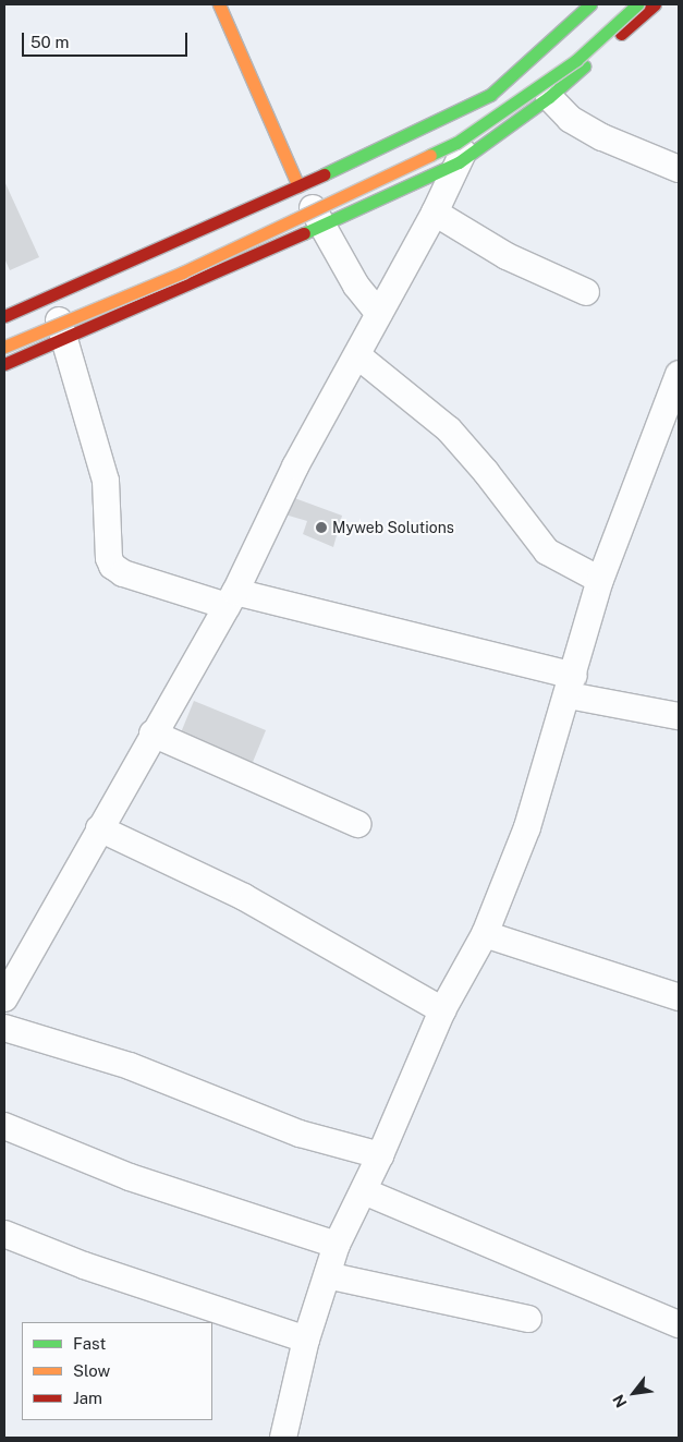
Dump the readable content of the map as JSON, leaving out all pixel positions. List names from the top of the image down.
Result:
{
  "places": ["Myweb Solutions"],
  "legend": ["Fast", "Slow", "Jam"],
  "scale_bar": "50 m",
  "north": "bottom left"
}
